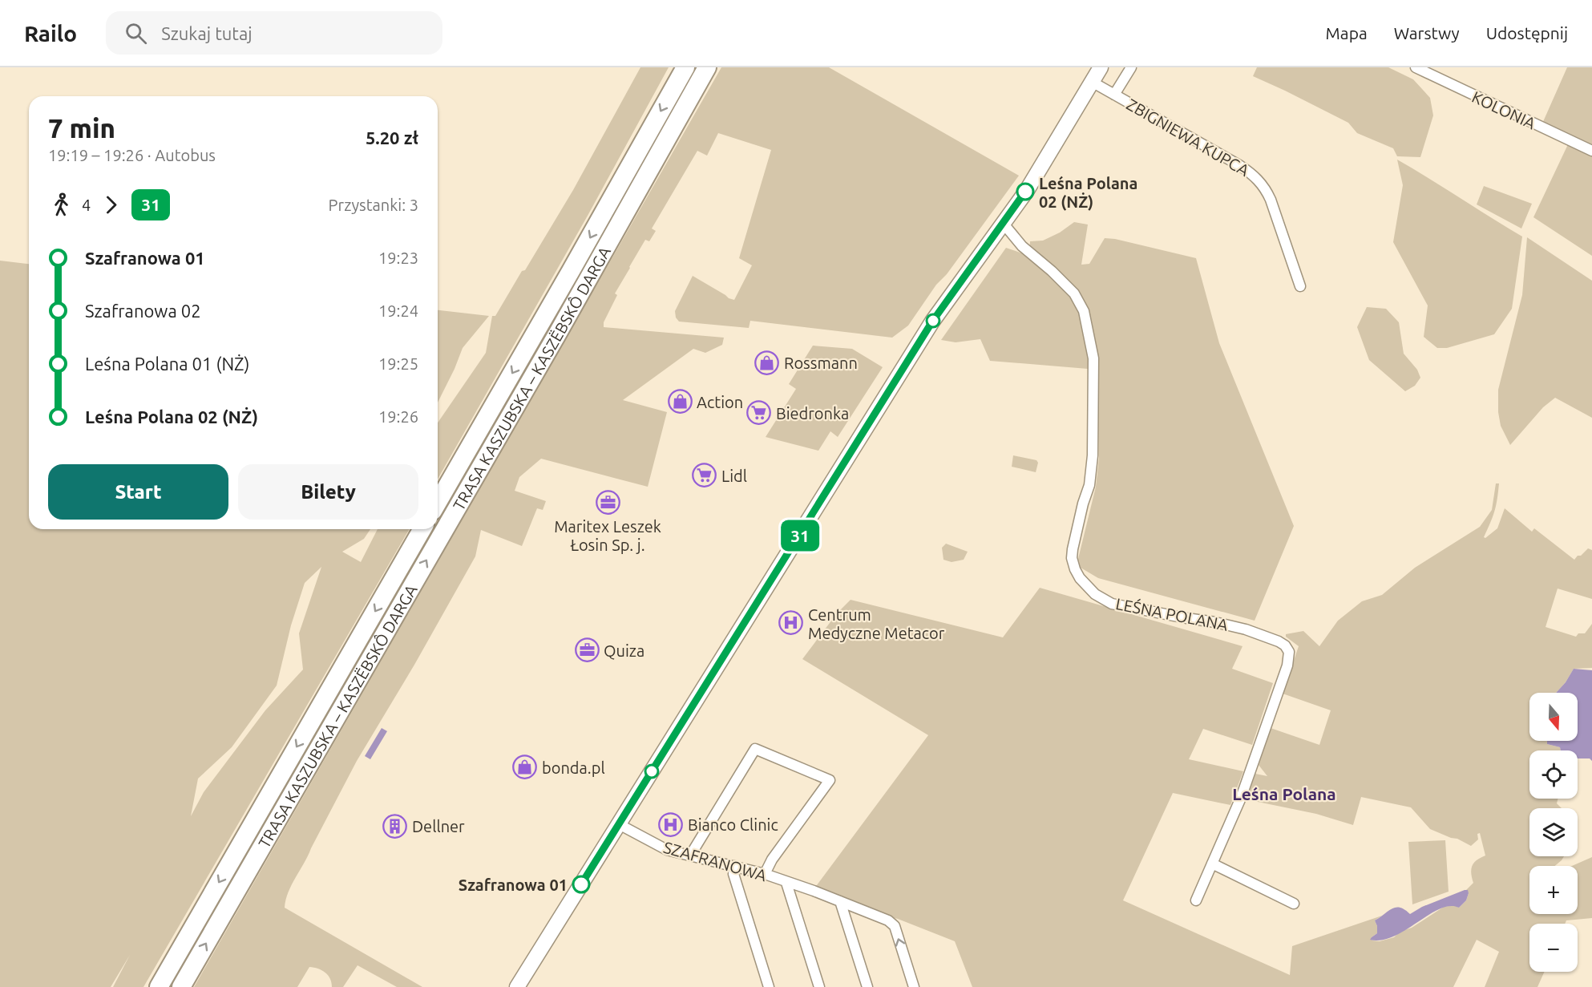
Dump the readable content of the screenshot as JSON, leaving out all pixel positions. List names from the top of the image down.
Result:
{
  "streets": {
    "highway": ["TRASA KASZUBSKA – KASZËBSKÔ DARGA"],
    "street": [
      "KOLONIA",
      "ZBIGNIEWA KUPCA",
      "LEŚNA POLANA",
      "SZAFRANOWA"
    ]
  },
  "districts": ["Leśna Polana"],
  "places": {
    "other": ["Leśna Polana 02 (NŻ)", "Szafranowa 01"],
    "shop": ["Rossmann", "Action", "bonda.pl"],
    "supermarket": ["Biedronka", "Lidl"],
    "office": ["Maritex Leszek Łosin Sp. j.", "Quiza"],
    "hospital": ["Centrum Medyczne Metacor", "Bianco Clinic"],
    "building": ["Dellner"]
  },
  "lines": ["bus line 31"],
  "north": "bottom",
  "page": {
    "header": "Railo",
    "search": "Szukaj tutaj",
    "nav": ["Mapa", "Warstwy", "Udostępnij"],
    "on_map": "31",
    "heading": ["7 min", "19:19 – 19:26 · Autobus", "5.20 zł"],
    "legs": ["4", "31", "Przystanki: 3"],
    "list": [
      {
        "name": "Szafranowa 01",
        "value": "19:23"
      },
      {
        "name": "Szafranowa 02",
        "value": "19:24"
      },
      {
        "name": "Leśna Polana 01 (NŻ)",
        "value": "19:25"
      },
      {
        "name": "Leśna Polana 02 (NŻ)",
        "value": "19:26"
      }
    ],
    "buttons": ["Start", "Bilety"],
    "map_buttons": ["+", "−"]
  }
}
